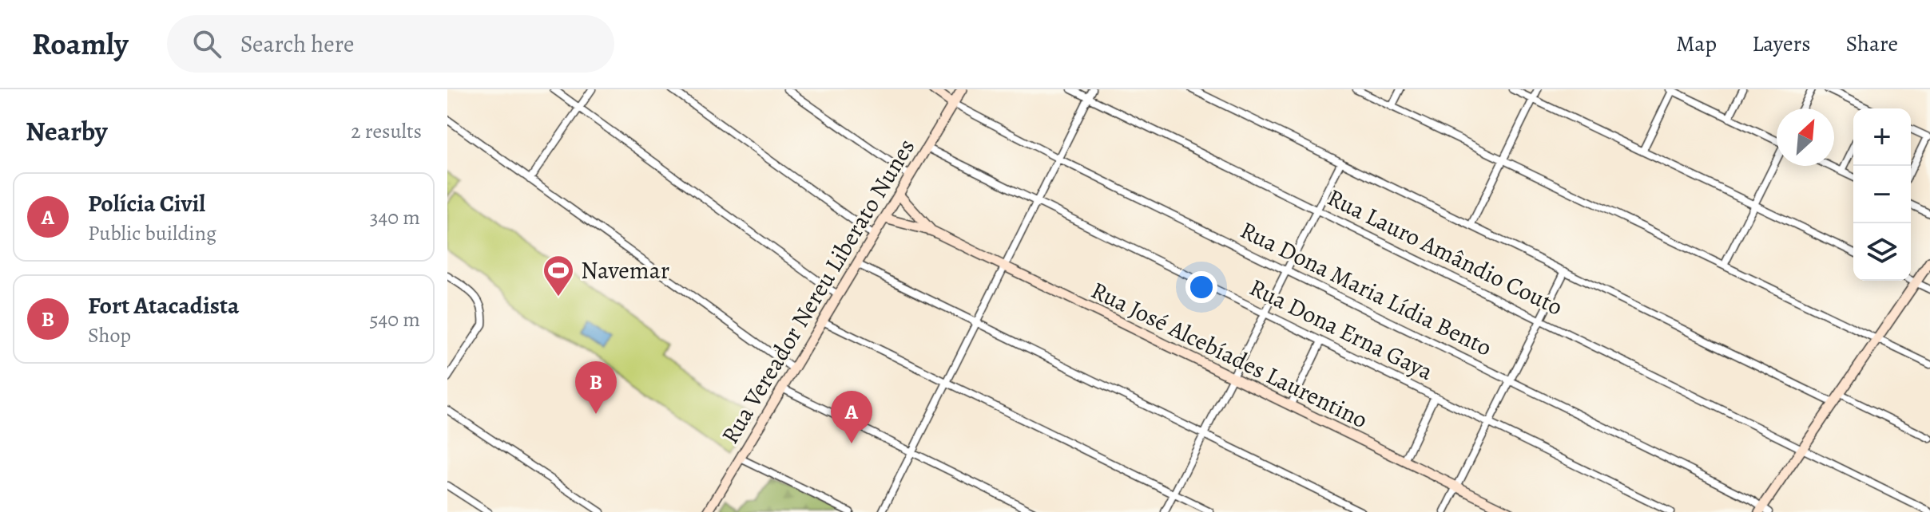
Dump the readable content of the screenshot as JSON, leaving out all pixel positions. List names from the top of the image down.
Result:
{
  "streets": {
    "main road": ["Rua Vereador Nereu Liberato Nunes", "Rua José Alcebíades Laurentino"],
    "street": ["Rua Lauro Amândio Couto", "Rua Dona Maria Lídia Bento", "Rua Dona Erna Gaya"]
  },
  "crossings": [
    ["Rua Dona Maria Lídia Bento", "Rua Vereador Nereu Liberato Nunes"],
    ["Rua Vereador Nereu Liberato Nunes", "Rua Dona Erna Gaya"],
    ["Rua Vereador Nereu Liberato Nunes", "Rua José Alcebíades Laurentino"]
  ],
  "places": {
    "sports": ["Navemar"]
  },
  "north": "top right",
  "page": {
    "header": "Roamly",
    "search": "Search here",
    "nav": ["Map", "Layers", "Share"],
    "heading": ["Nearby", "2 results"],
    "map_buttons": ["+", "−"],
    "list": [
      {
        "mark": "A",
        "name": "Polícia Civil",
        "note": "Public building",
        "value": "340 m"
      },
      {
        "mark": "B",
        "name": "Fort Atacadista",
        "note": "Shop",
        "value": "540 m"
      }
    ],
    "pins": ["B", "A"]
  }
}
